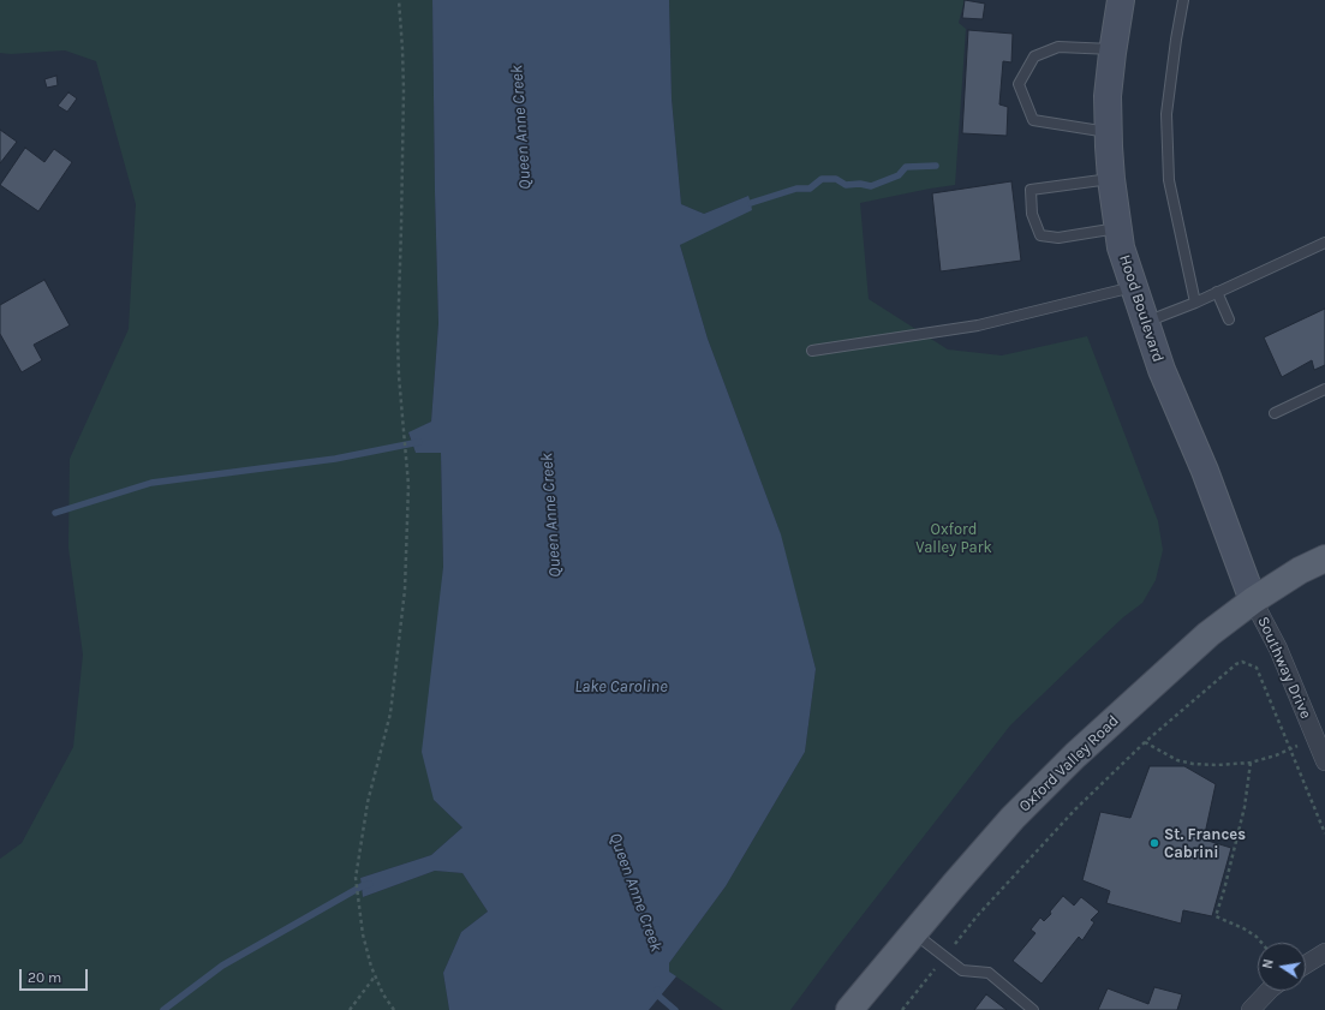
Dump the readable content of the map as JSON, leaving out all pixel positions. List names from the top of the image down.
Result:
{
  "streets": {
    "main road": ["Oxford Valley Road"],
    "street": ["Hood Boulevard", "Southway Drive"]
  },
  "crossings": [
    ["Hood Boulevard", "Southway Drive"],
    ["Hood Boulevard", "Oxford Valley Road"],
    ["Southway Drive", "Oxford Valley Road"]
  ],
  "water": ["Queen Anne Creek", "Lake Caroline"],
  "parks": ["Oxford Valley Park"],
  "places": ["St. Frances Cabrini"],
  "scale_bar": "20 m",
  "north": "left"
}
